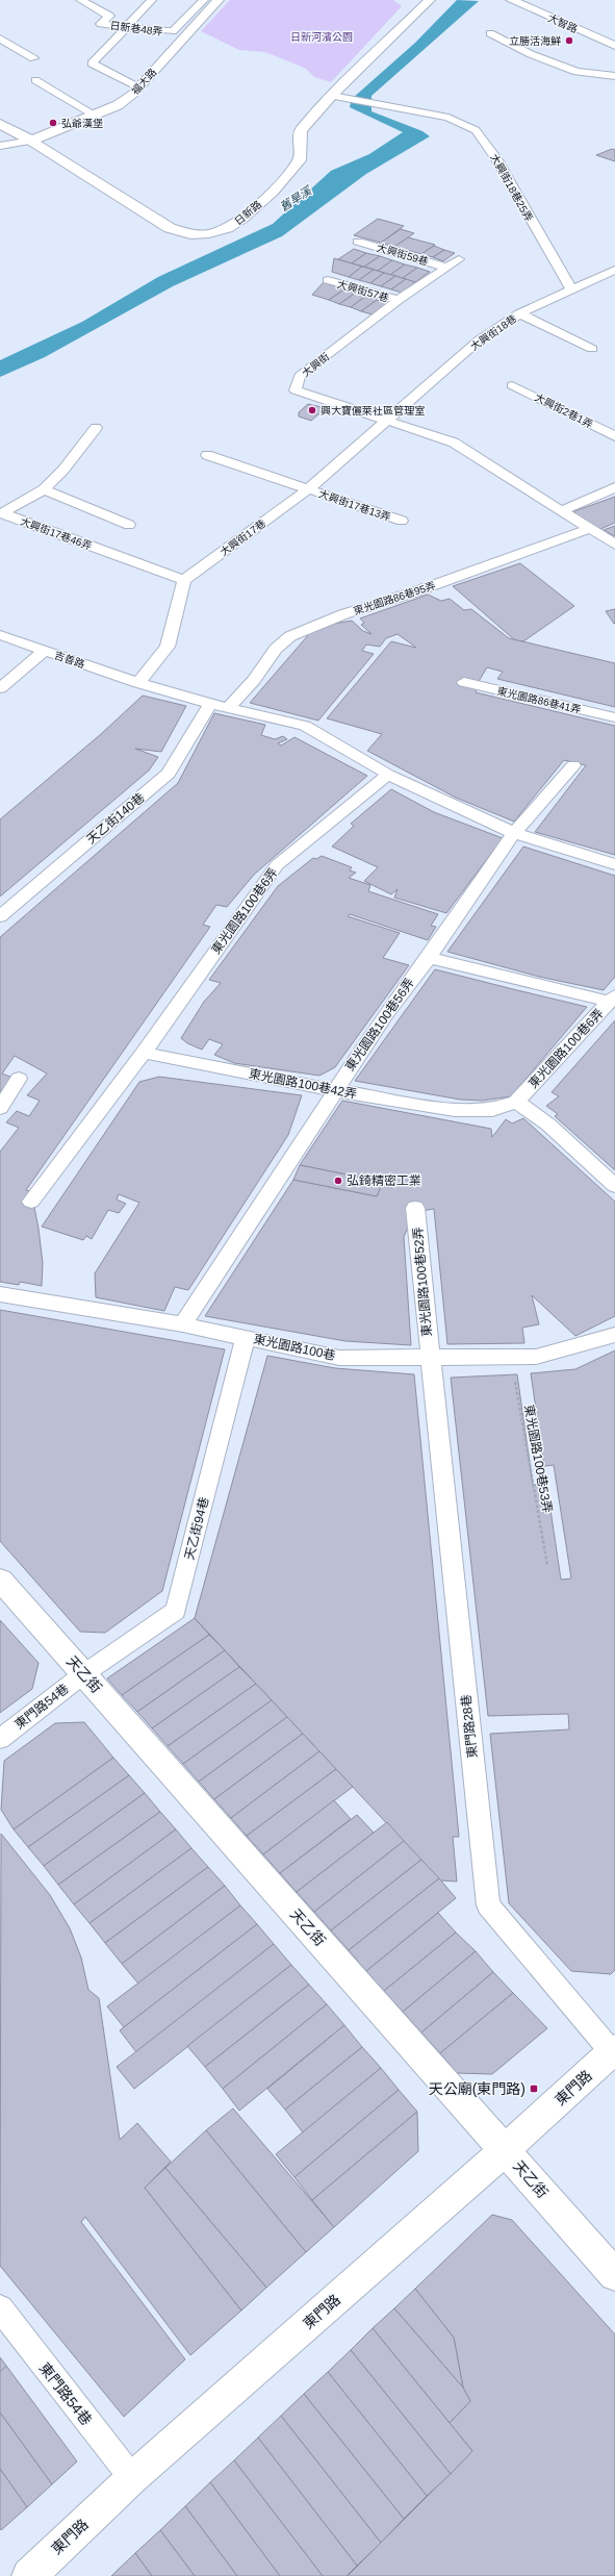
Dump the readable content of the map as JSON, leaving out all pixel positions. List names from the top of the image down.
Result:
{
  "streets": {
    "street": [
      "大智路",
      "福大路",
      "日新路",
      "天乙街",
      "東門路"
    ],
    "lane": [
      "日新巷48弄",
      "大興街18巷25弄",
      "大興街59巷",
      "大興街57巷",
      "大興街18巷",
      "大興街",
      "大興街2巷1弄",
      "大興街17巷13弄",
      "大興街17巷46弄",
      "大興街17巷",
      "東光園路86巷95弄",
      "吉善路",
      "東光園路86巷41弄",
      "天乙街140巷",
      "東光園路100巷6弄",
      "東光園路100巷56弄",
      "東光園路100巷42弄",
      "東光園路100巷52弄",
      "東光園路100巷",
      "天乙街94巷",
      "東門路54巷",
      "東門路28巷"
    ],
    "path": ["東光園路100巷53弄"]
  },
  "crossings": [
    ["福大路", "日新路"],
    ["大興街18巷25弄", "日新路"],
    ["大興街18巷25弄", "大興街18巷"],
    ["大興街59巷", "大興街"],
    ["大興街57巷", "大興街"],
    ["大興街18巷", "大興街"],
    ["大興街18巷", "大興街17巷"],
    ["大興街", "大興街17巷"],
    ["大興街", "東光園路86巷95弄"],
    ["大興街17巷13弄", "大興街17巷"],
    ["大興街17巷46弄", "大興街17巷"],
    ["東光園路100巷6弄", "東光園路100巷42弄"],
    ["東光園路100巷56弄", "東光園路100巷42弄"],
    ["東光園路100巷56弄", "東光園路100巷"],
    ["東光園路100巷52弄", "東光園路100巷"],
    ["東光園路100巷52弄", "東門路28巷"],
    ["東光園路100巷", "東光園路100巷53弄"],
    ["東光園路100巷", "天乙街94巷"],
    ["東光園路100巷", "東門路28巷"],
    ["天乙街94巷", "天乙街"],
    ["天乙街94巷", "東門路54巷"],
    ["天乙街", "東門路54巷"],
    ["天乙街", "東門路"],
    ["東門路54巷", "東門路"],
    ["東門路28巷", "東門路"]
  ],
  "water": ["舊旱溪"],
  "parks": ["日新河濱公園"],
  "places": {
    "other": [
      "立勝活海鮮",
      "弘爺漢堡",
      "興大寶儷萊社區管理室",
      "弘錡精密工業"
    ],
    "transit": ["天公廟(東門路)"]
  }
}
